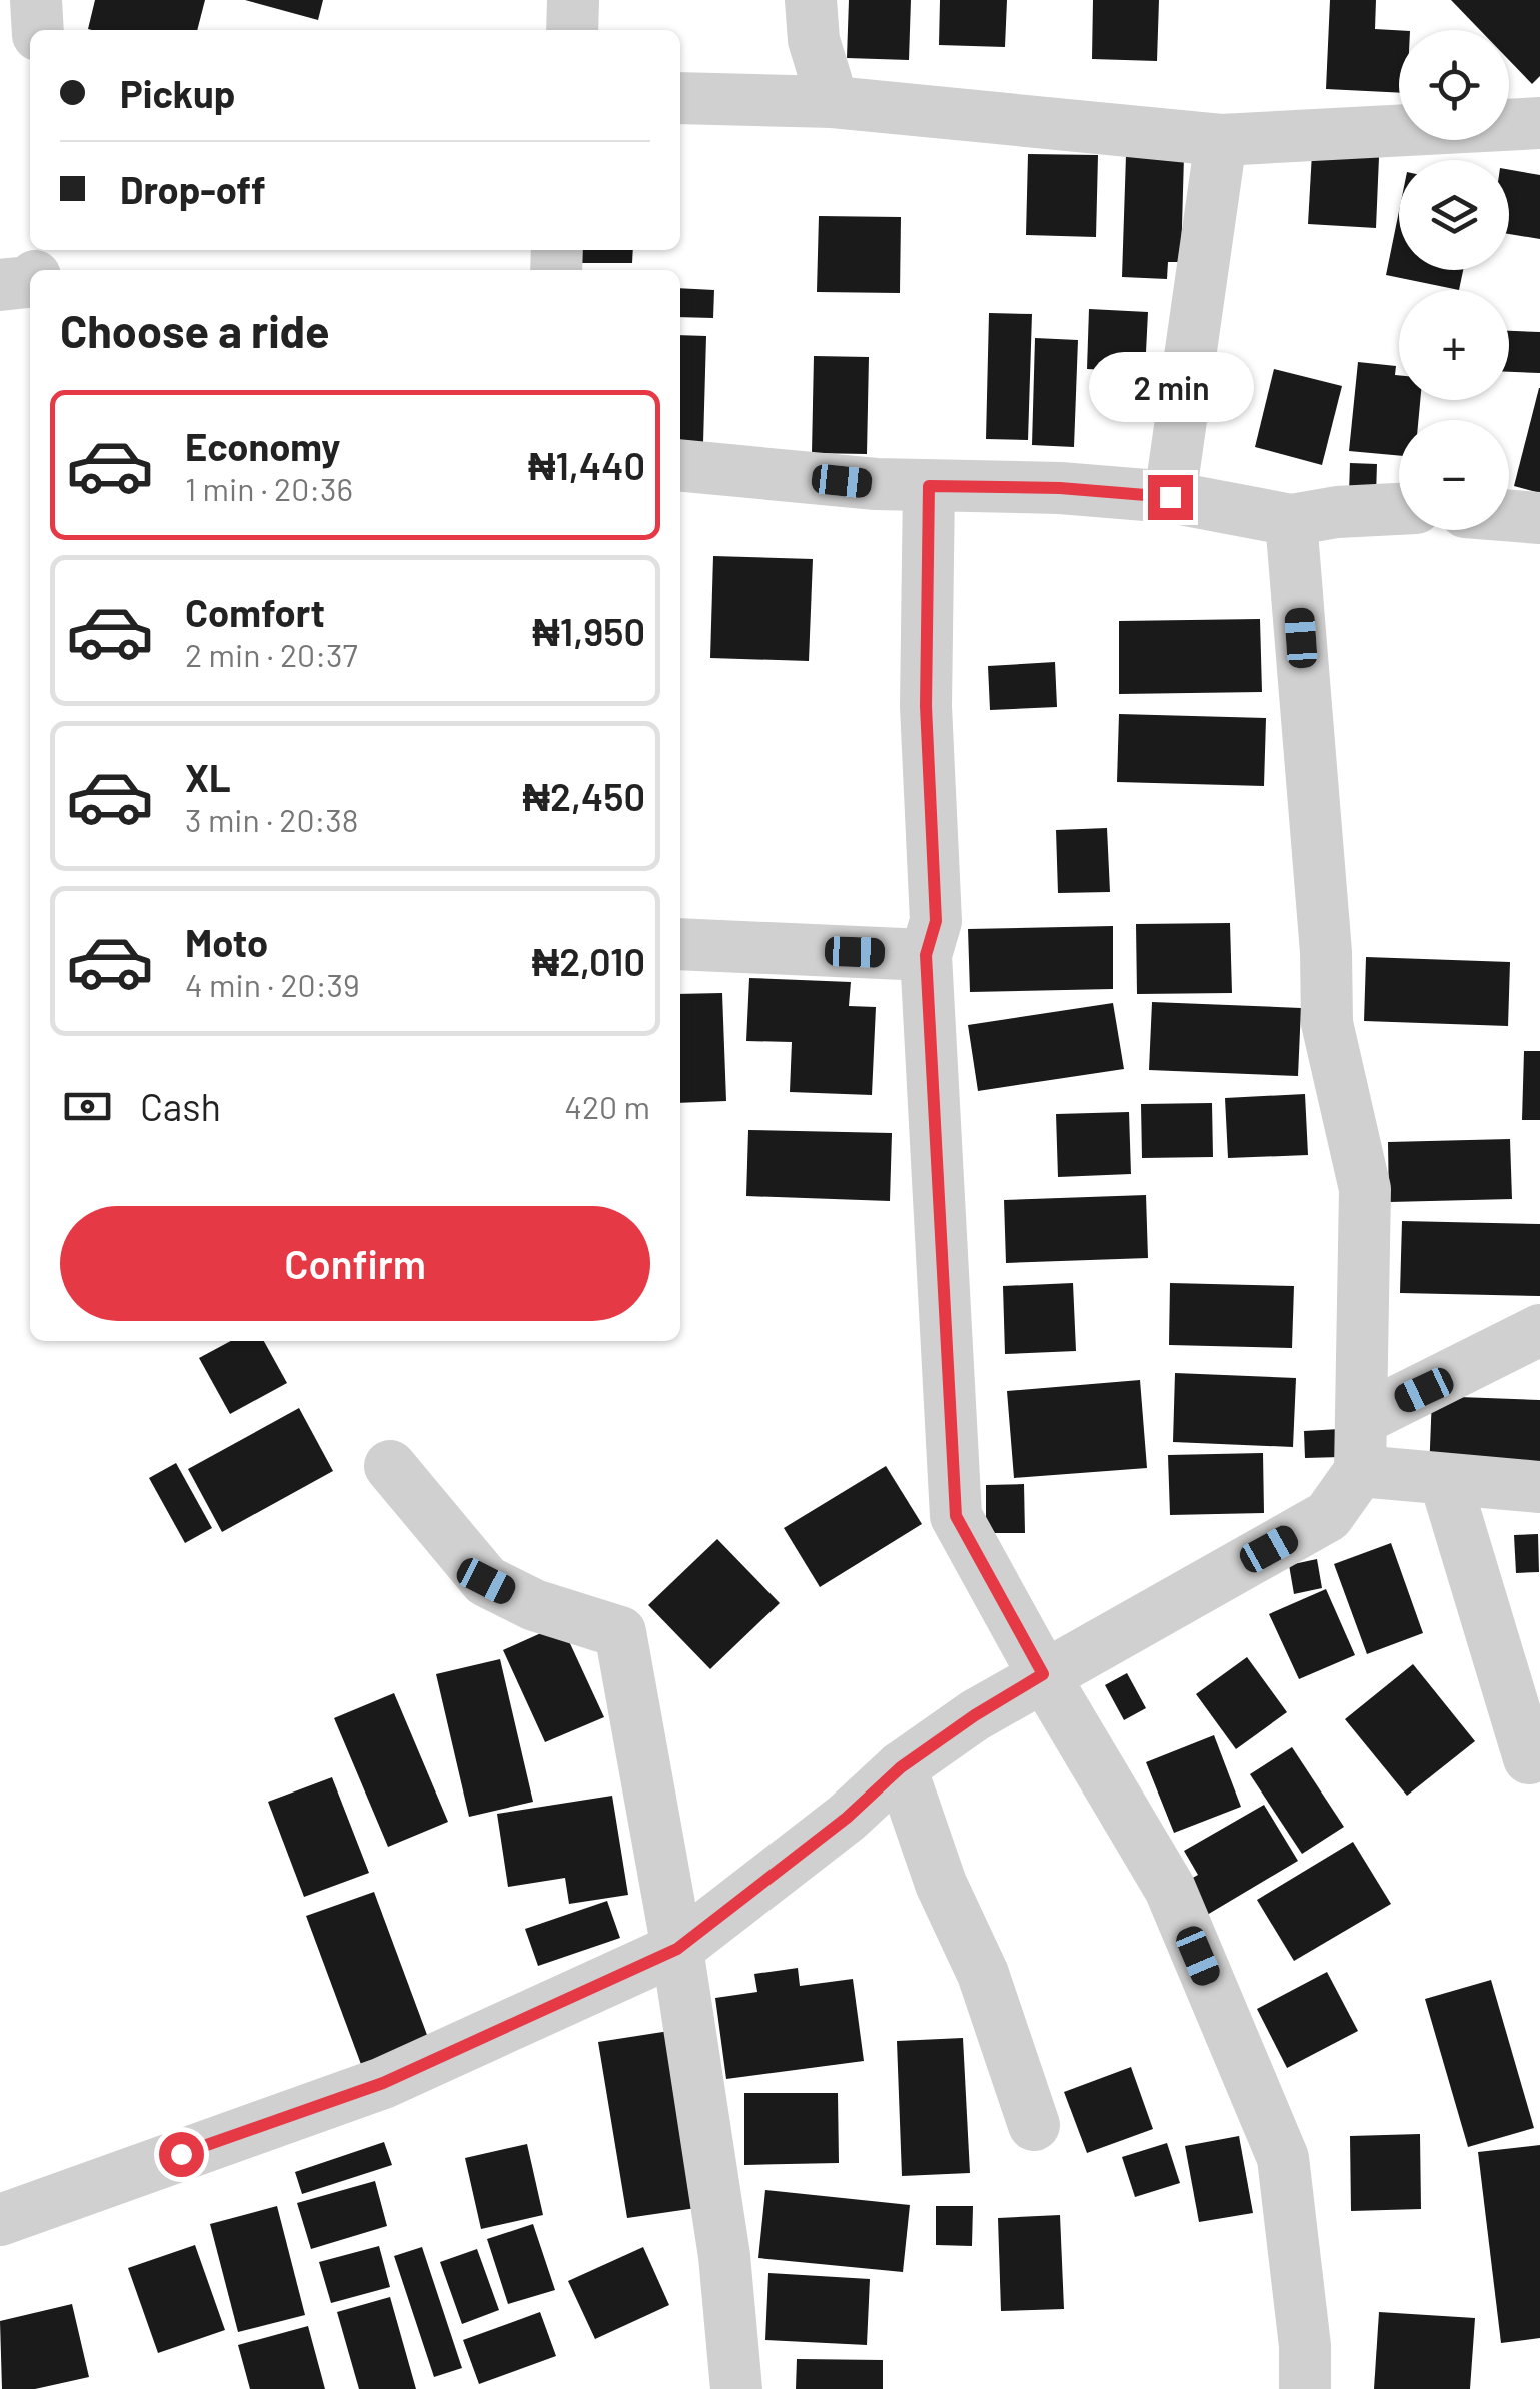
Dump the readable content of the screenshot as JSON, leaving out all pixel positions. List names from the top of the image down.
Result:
{
  "page": {
    "map_buttons": ["+", "−"],
    "banner": ["Pickup", "Drop-off"],
    "heading": "Choose a ride",
    "bubble": "2 min",
    "list": [
      {
        "name": "Economy",
        "note": "1 min · 20:36",
        "value": "₦1,440"
      },
      {
        "name": "Comfort",
        "note": "2 min · 20:37",
        "value": "₦1,950"
      },
      {
        "name": "XL",
        "note": "3 min · 20:38",
        "value": "₦2,450"
      },
      {
        "name": "Moto",
        "note": "4 min · 20:39",
        "value": "₦2,010"
      }
    ],
    "pay": ["Cash", "420 m"],
    "buttons": "Confirm"
  }
}
